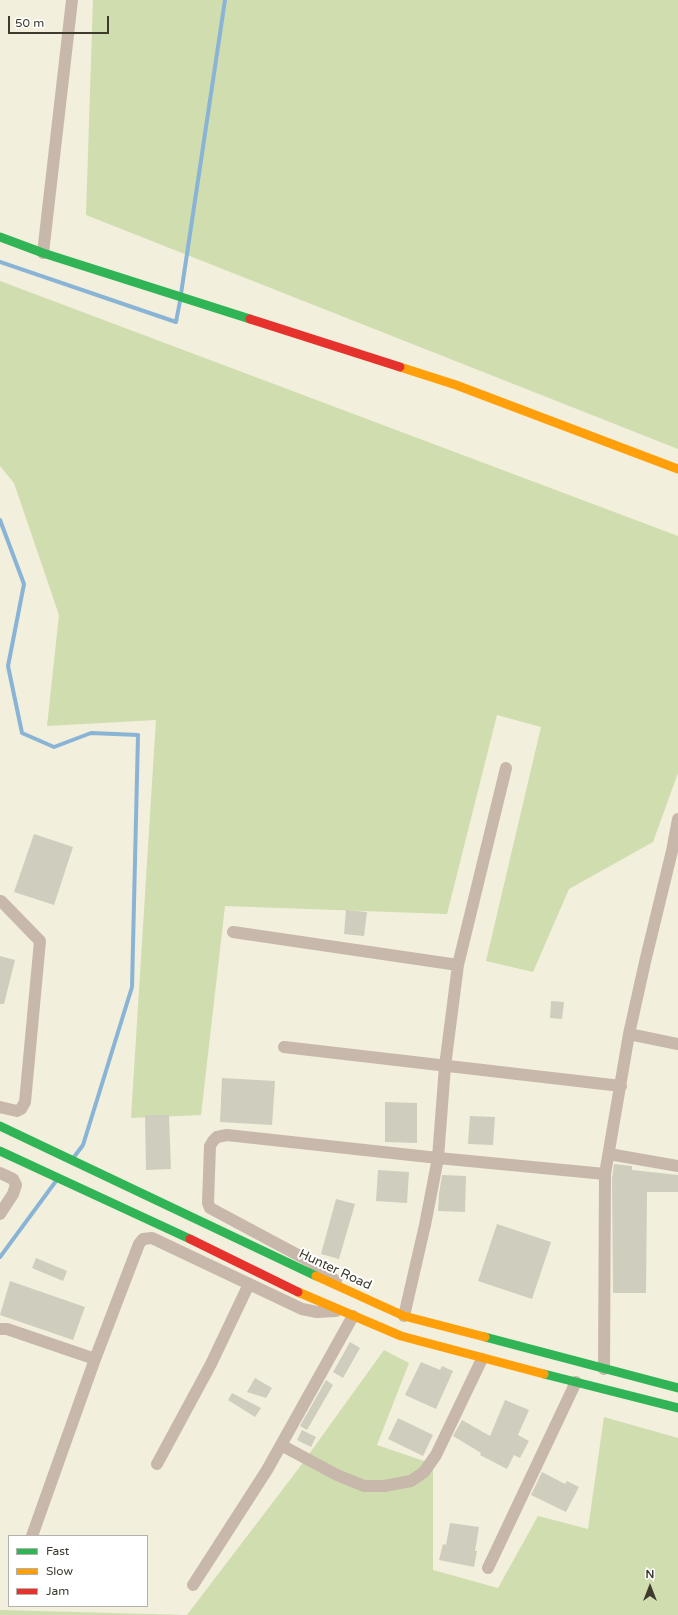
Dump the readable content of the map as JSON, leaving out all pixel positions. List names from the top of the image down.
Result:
{
  "streets": {
    "street": ["Hunter Road"]
  },
  "legend": ["Fast", "Slow", "Jam"],
  "scale_bar": "50 m",
  "north": "top"
}
